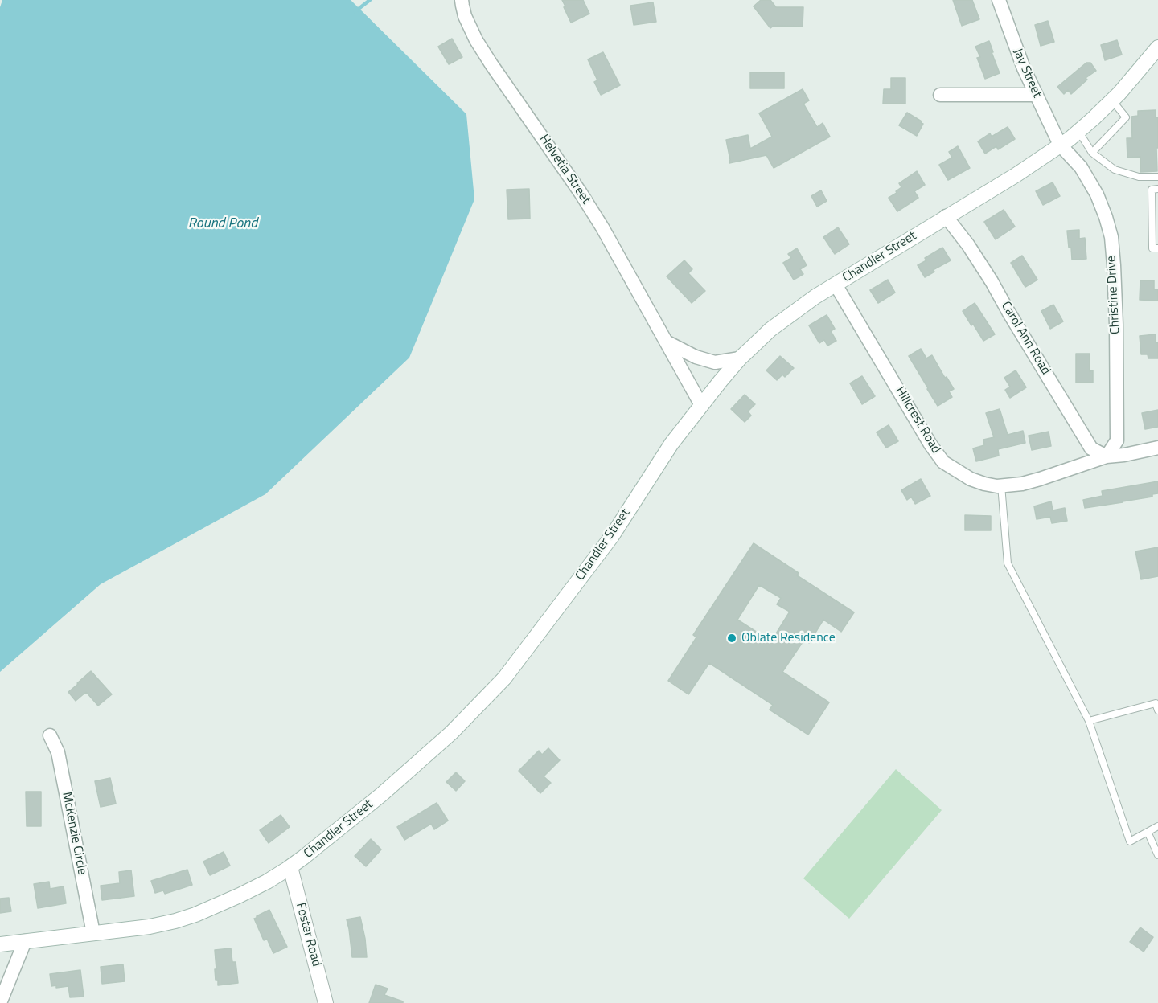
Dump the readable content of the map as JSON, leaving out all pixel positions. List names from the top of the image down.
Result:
{
  "streets": {
    "main road": ["Chandler Street", "Foster Road"],
    "street": [
      "Jay Street",
      "Helvetia Street",
      "Christine Drive",
      "Carol Ann Road",
      "Hillcrest Road",
      "McKenzie Circle"
    ]
  },
  "crossings": [
    ["Jay Street", "Chandler Street"],
    ["Jay Street", "Christine Drive"],
    ["Helvetia Street", "Chandler Street"],
    ["Chandler Street", "Christine Drive"],
    ["Chandler Street", "Carol Ann Road"],
    ["Chandler Street", "Hillcrest Road"],
    ["Chandler Street", "McKenzie Circle"],
    ["Chandler Street", "Foster Road"],
    ["Christine Drive", "Carol Ann Road"],
    ["Christine Drive", "Hillcrest Road"],
    ["Carol Ann Road", "Hillcrest Road"]
  ],
  "water": ["Round Pond"],
  "places": ["Oblate Residence"]
}
